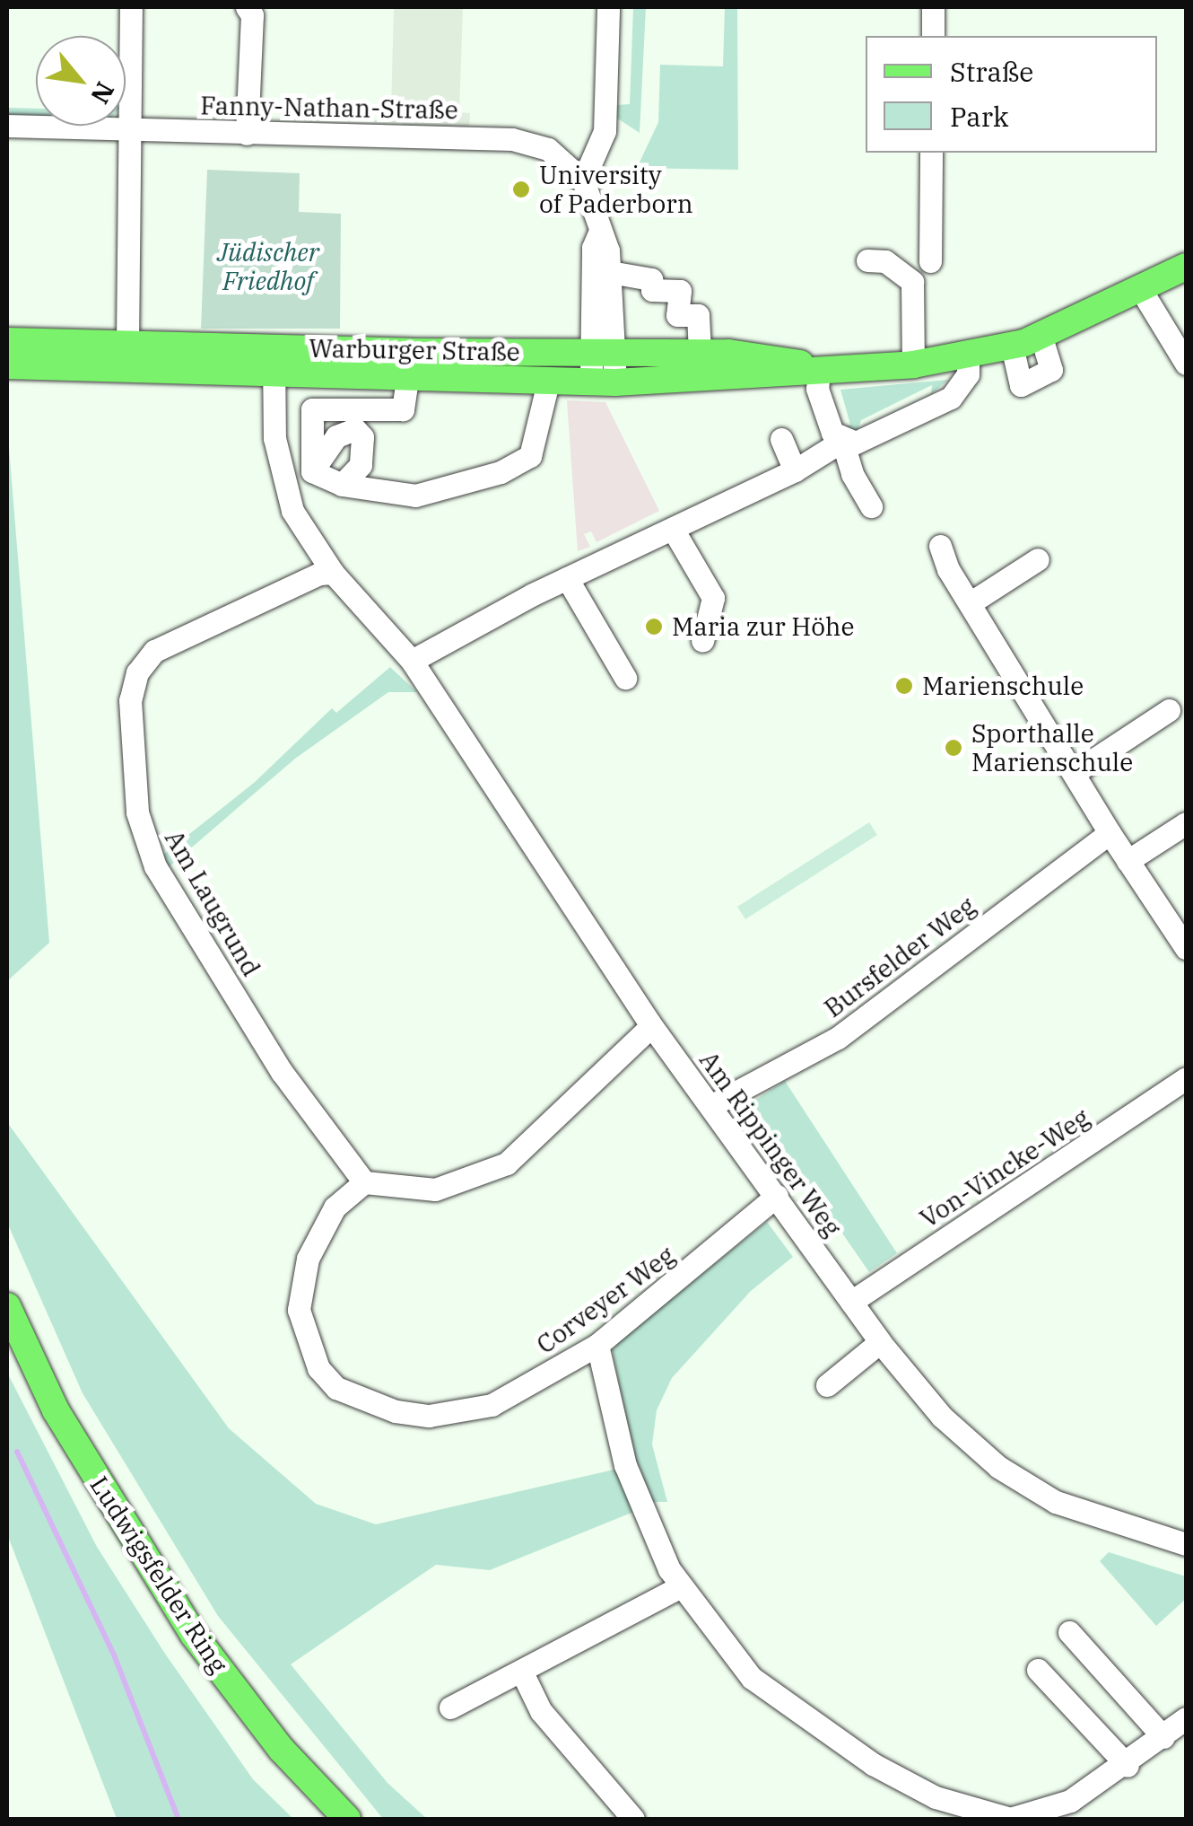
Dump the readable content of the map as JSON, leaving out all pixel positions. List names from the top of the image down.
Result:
{
  "streets": {
    "main road": ["Warburger Straße", "Ludwigsfelder Ring"],
    "street": [
      "Fanny-Nathan-Straße",
      "Am Laugrund",
      "Bursfelder Weg",
      "Am Rippinger Weg",
      "Von-Vincke-Weg",
      "Corveyer Weg"
    ]
  },
  "crossings": [
    ["Fanny-Nathan-Straße", "Warburger Straße"],
    ["Warburger Straße", "Am Rippinger Weg"],
    ["Am Laugrund", "Am Rippinger Weg"],
    ["Am Laugrund", "Corveyer Weg"],
    ["Bursfelder Weg", "Am Rippinger Weg"],
    ["Am Rippinger Weg", "Von-Vincke-Weg"],
    ["Am Rippinger Weg", "Corveyer Weg"]
  ],
  "parks": ["Jüdischer Friedhof"],
  "places": [
    "University of Paderborn",
    "Maria zur Höhe",
    "Marienschule",
    "Sporthalle Marienschule"
  ],
  "legend": ["Straße", "Park"],
  "north": "bottom right"
}
